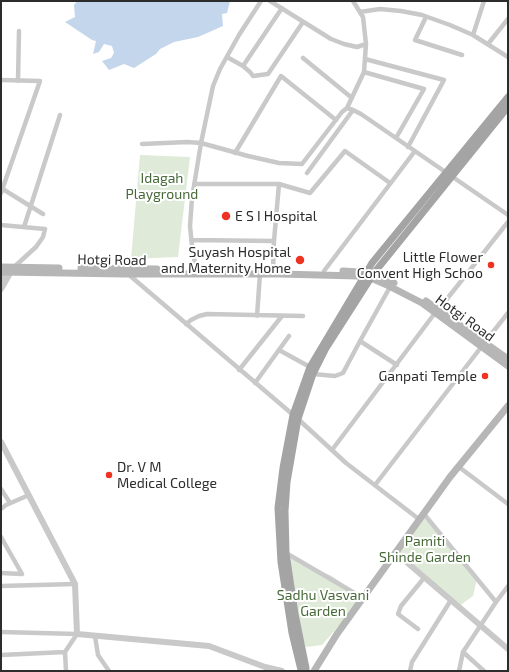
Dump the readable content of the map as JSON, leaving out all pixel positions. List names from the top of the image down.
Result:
{
  "streets": {
    "main road": ["Hotgi Road"]
  },
  "parks": ["Idagah Playground", "Pamiti Shinde Garden", "Sadhu Vasvani Garden"],
  "places": [
    "E S I Hospital",
    "Suyash Hospital and Maternity Home",
    "Little Flower Convent High Schoo",
    "Ganpati Temple",
    "Dr. V M Medical College"
  ]
}
